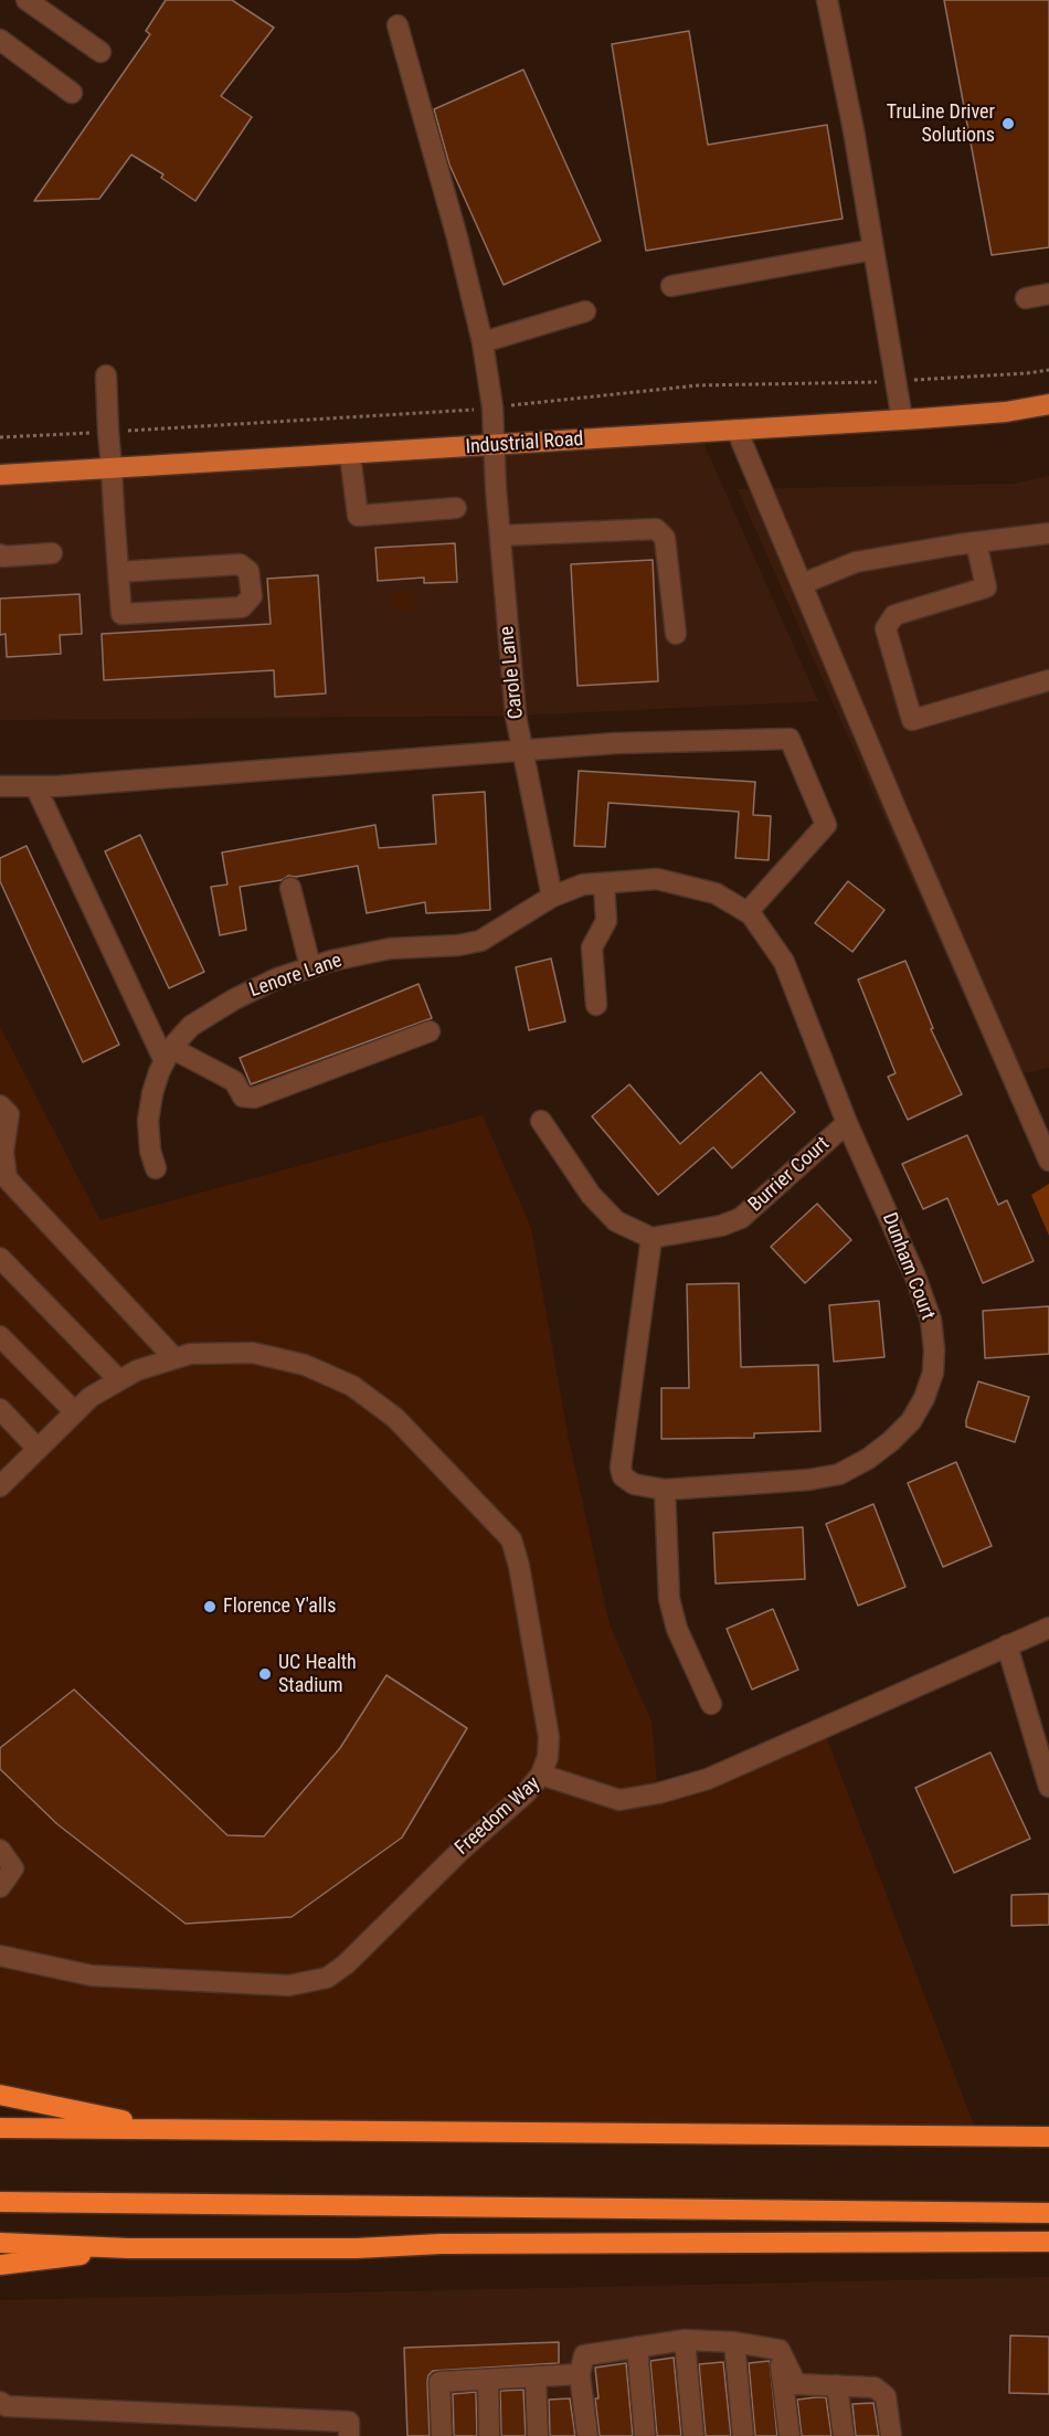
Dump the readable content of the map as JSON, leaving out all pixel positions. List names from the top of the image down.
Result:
{
  "streets": {
    "main road": ["Industrial Road"],
    "street": [
      "Carole Lane",
      "Lenore Lane",
      "Burrier Court",
      "Dunham Court",
      "Freedom Way"
    ]
  },
  "crossings": [
    ["Industrial Road", "Carole Lane"],
    ["Carole Lane", "Lenore Lane"],
    ["Carole Lane", "Dunham Court"],
    ["Lenore Lane", "Dunham Court"],
    ["Burrier Court", "Dunham Court"]
  ],
  "places": ["TruLine Driver Solutions", "Florence Y'alls", "UC Health Stadium"]
}
